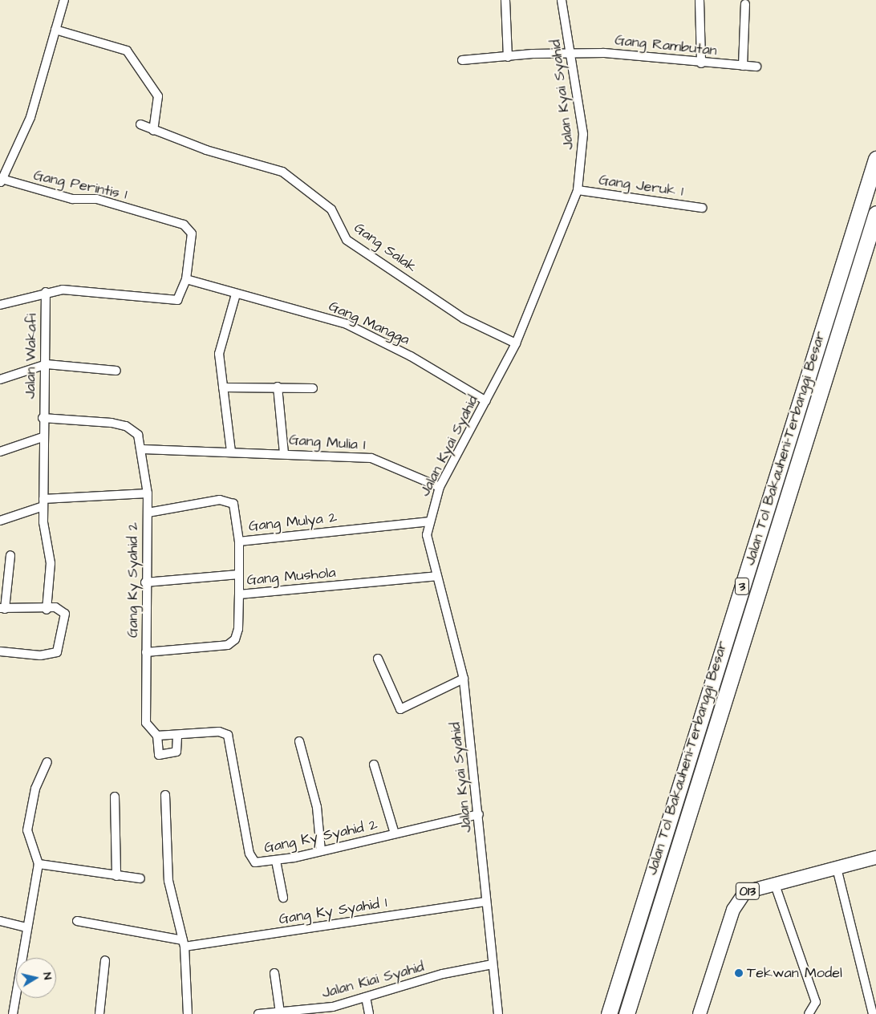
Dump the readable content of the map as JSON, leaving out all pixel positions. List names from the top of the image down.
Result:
{
  "streets": {
    "highway": ["Jalan Tol Bakauheni–Terbanggi Besar", "3"],
    "main road": ["013"],
    "street": [
      "Gang Rambutan",
      "Jalan Kyai Syahid",
      "Gang Perintis 1",
      "Gang Jeruk 1",
      "Gang Salak",
      "Gang Mangga",
      "Jalan Wakafi",
      "Gang Mulia I",
      "Gang Mulya 2",
      "Gang Mushola",
      "Gang Ky Syahid 2",
      "Gang Ky Syahid 1",
      "Jalan Kiai Syahid"
    ]
  },
  "crossings": [
    ["Gang Rambutan", "Jalan Kyai Syahid"],
    ["Jalan Kyai Syahid", "Gang Jeruk 1"],
    ["Jalan Kyai Syahid", "Gang Salak"],
    ["Jalan Kyai Syahid", "Gang Mangga"],
    ["Jalan Kyai Syahid", "Gang Mulia I"],
    ["Jalan Kyai Syahid", "Gang Mulya 2"],
    ["Jalan Kyai Syahid", "Gang Mushola"],
    ["Jalan Kyai Syahid", "Gang Ky Syahid 2"],
    ["Jalan Kyai Syahid", "Gang Ky Syahid 1"],
    ["Jalan Kyai Syahid", "Jalan Kiai Syahid"],
    ["Gang Perintis 1", "Gang Mangga"],
    ["Jalan Wakafi", "Gang Mulia I"],
    ["Jalan Wakafi", "Gang Ky Syahid 2"],
    ["Gang Mulya 2", "Gang Ky Syahid 2"],
    ["Gang Mushola", "Gang Ky Syahid 2"]
  ],
  "places": ["Tekwan Model"],
  "north": "right"
}
